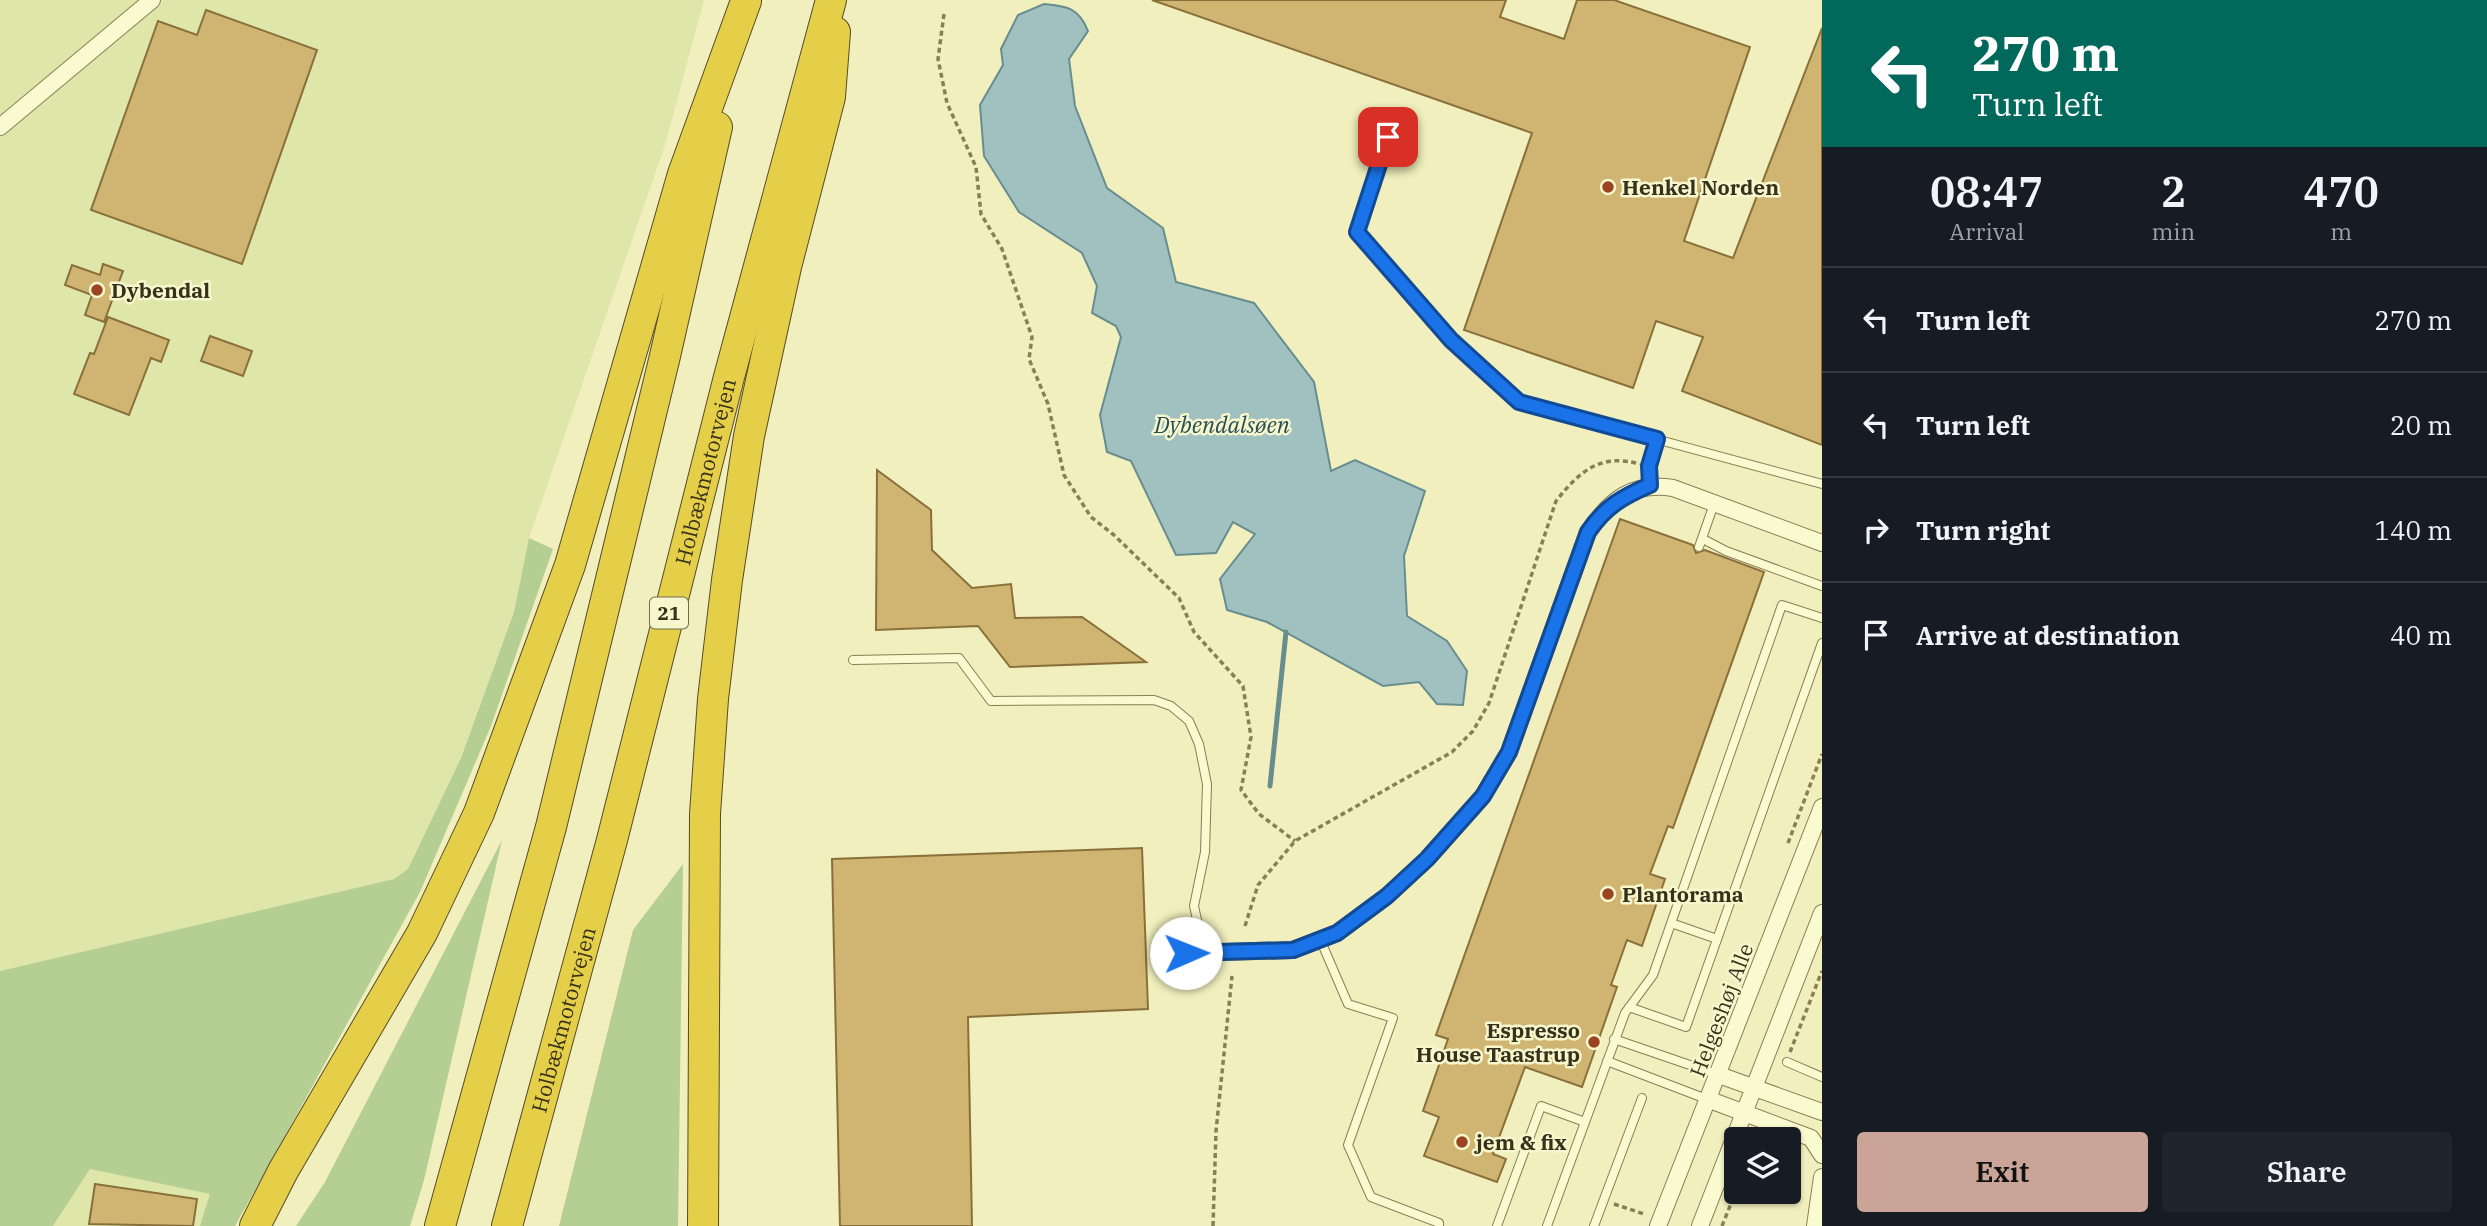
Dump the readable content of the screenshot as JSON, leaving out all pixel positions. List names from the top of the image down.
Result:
{
  "streets": {
    "highway": ["Holbækmotorvejen", "21"],
    "street": ["Helgeshøj Alle"]
  },
  "water": ["Dybendalsøen"],
  "places": [
    "Henkel Norden",
    "Dybendal",
    "Plantorama",
    "Espresso House Taastrup",
    "jem & fix"
  ],
  "page": {
    "turn": ["270 m", "Turn left"],
    "eta": [
      "08:47",
      "Arrival",
      "2",
      "min",
      "470",
      "m"
    ],
    "list": [
      {
        "name": "Turn left",
        "value": "270 m"
      },
      {
        "name": "Turn left",
        "value": "20 m"
      },
      {
        "name": "Turn right",
        "value": "140 m"
      },
      {
        "name": "Arrive at destination",
        "value": "40 m"
      }
    ],
    "buttons": ["Exit", "Share"]
  }
}
